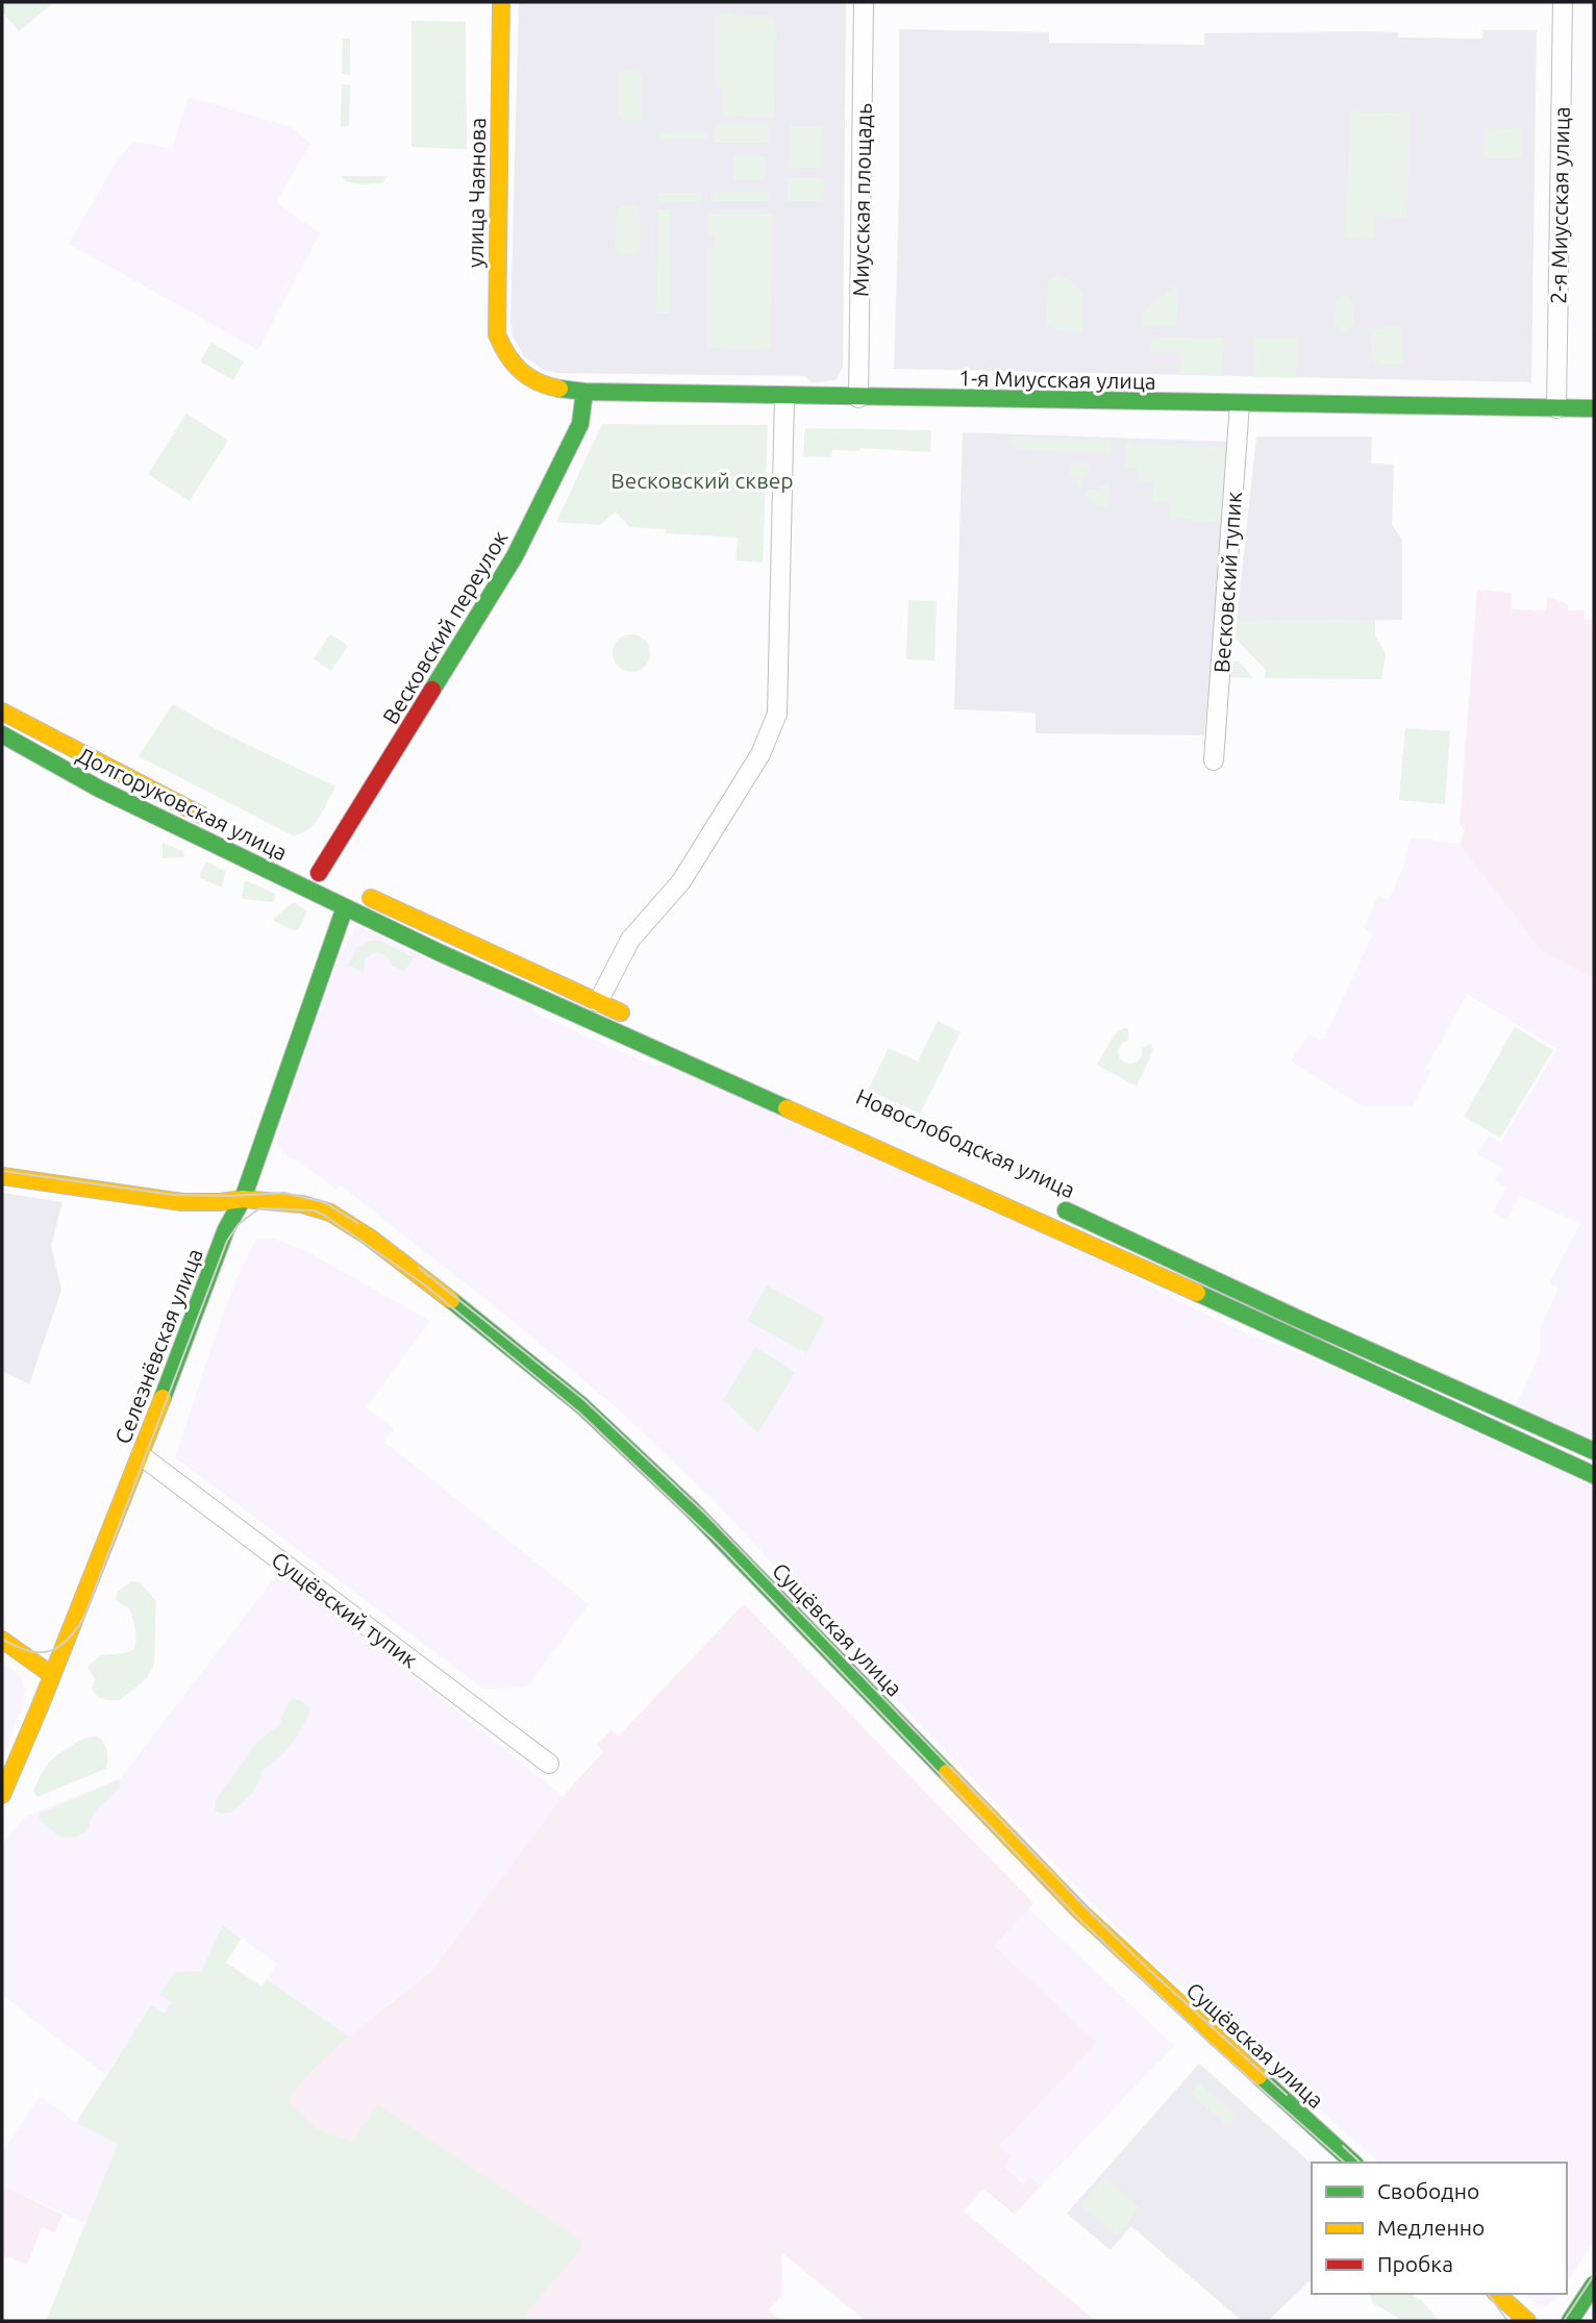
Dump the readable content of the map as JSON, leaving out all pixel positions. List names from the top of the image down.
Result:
{
  "streets": {
    "street": [
      "улица Чаянова",
      "Миусская площадь",
      "2-я Миусская улица",
      "1-я Миусская улица",
      "Весковский тупик",
      "Весковский переулок",
      "Долгоруковская улица",
      "Новослободская улица",
      "Селезнёвская улица",
      "Сущёвский тупик",
      "Сущёвская улица"
    ]
  },
  "crossings": [
    ["улица Чаянова", "1-я Миусская улица"],
    ["Миусская площадь", "1-я Миусская улица"],
    ["2-я Миусская улица", "1-я Миусская улица"],
    ["1-я Миусская улица", "Весковский тупик"],
    ["1-я Миусская улица", "Весковский переулок"],
    ["Долгоруковская улица", "Новослободская улица"],
    ["Долгоруковская улица", "Селезнёвская улица"],
    ["Новослободская улица", "Селезнёвская улица"],
    ["Селезнёвская улица", "Сущёвский тупик"],
    ["Селезнёвская улица", "Сущёвская улица"]
  ],
  "parks": ["Весковский сквер"],
  "legend": ["Свободно", "Медленно", "Пробка"]
}
